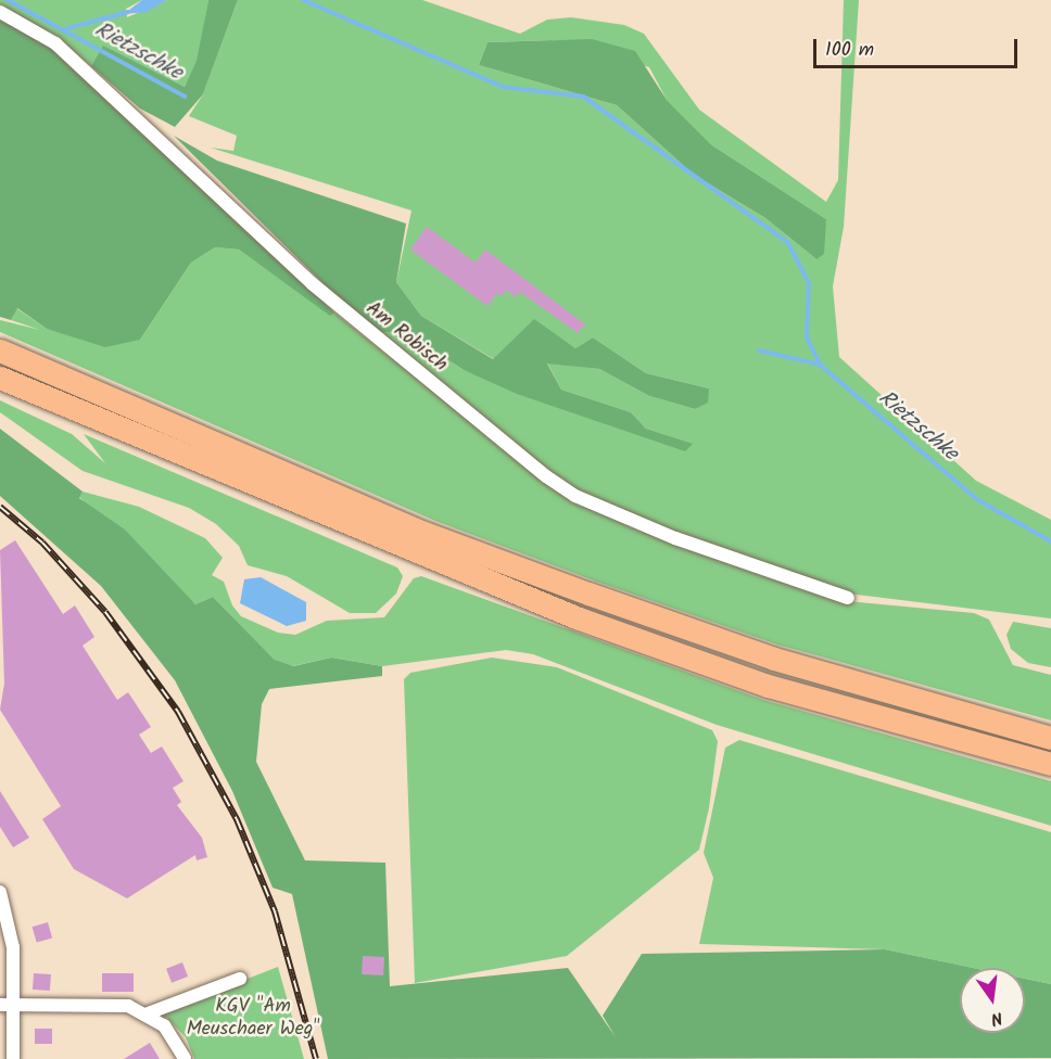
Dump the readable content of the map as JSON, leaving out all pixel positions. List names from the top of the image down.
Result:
{
  "streets": {
    "street": ["Am Robisch"]
  },
  "water": ["Rietzschke"],
  "parks": ["KGV \"Am Meuschaer Weg\""],
  "scale_bar": "100 m",
  "north": "bottom"
}
